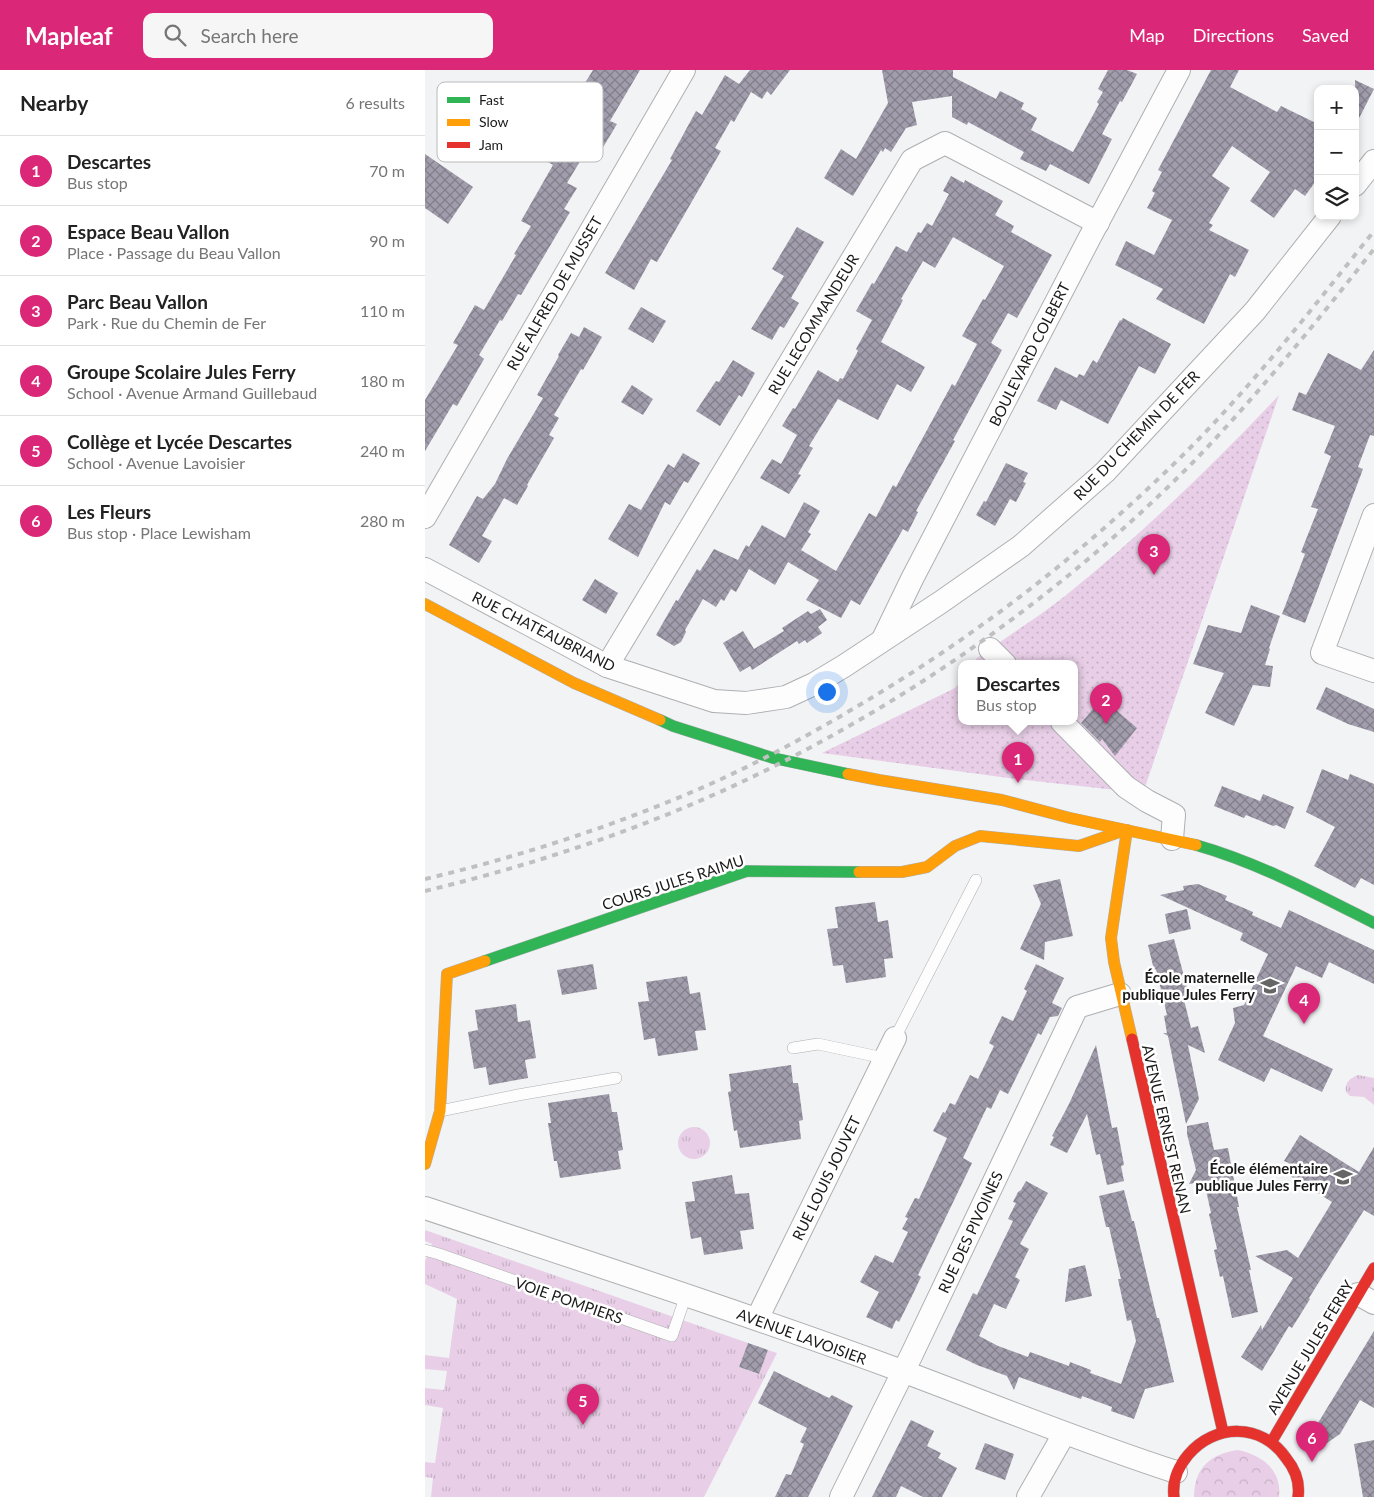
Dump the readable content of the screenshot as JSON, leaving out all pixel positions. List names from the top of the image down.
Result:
{
  "streets": {
    "street": [
      "RUE ALFRED DE MUSSET",
      "RUE LECOMMANDEUR",
      "BOULEVARD COLBERT",
      "RUE DU CHEMIN DE FER",
      "RUE CHATEAUBRIAND",
      "COURS JULES RAIMU",
      "AVENUE ERNEST RENAN",
      "RUE LOUIS JOUVET",
      "RUE DES PIVOINES",
      "AVENUE LAVOISIER",
      "AVENUE JULES FERRY"
    ],
    "lane": ["VOIE POMPIERS"]
  },
  "crossings": [
    ["RUE LECOMMANDEUR", "BOULEVARD COLBERT"],
    ["RUE LECOMMANDEUR", "RUE CHATEAUBRIAND"],
    ["BOULEVARD COLBERT", "RUE DU CHEMIN DE FER"],
    ["RUE DU CHEMIN DE FER", "RUE CHATEAUBRIAND"],
    ["COURS JULES RAIMU", "AVENUE ERNEST RENAN"],
    ["AVENUE ERNEST RENAN", "RUE DES PIVOINES"],
    ["RUE LOUIS JOUVET", "AVENUE LAVOISIER"],
    ["RUE DES PIVOINES", "AVENUE LAVOISIER"],
    ["VOIE POMPIERS", "AVENUE LAVOISIER"]
  ],
  "places": {
    "school or university": ["École maternelle publique Jules Ferry", "École élémentaire publique Jules Ferry"]
  },
  "legend": ["Fast", "Slow", "Jam"],
  "page": {
    "header": "Mapleaf",
    "search": "Search here",
    "nav": ["Map", "Directions", "Saved"],
    "heading": ["Nearby", "6 results"],
    "map_buttons": ["+", "−"],
    "list": [
      {
        "mark": "1",
        "name": "Descartes",
        "note": "Bus stop",
        "value": "70 m"
      },
      {
        "mark": "2",
        "name": "Espace Beau Vallon",
        "note": "Place · Passage du Beau Vallon",
        "value": "90 m"
      },
      {
        "mark": "3",
        "name": "Parc Beau Vallon",
        "note": "Park · Rue du Chemin de Fer",
        "value": "110 m"
      },
      {
        "mark": "4",
        "name": "Groupe Scolaire Jules Ferry",
        "note": "School · Avenue Armand Guillebaud",
        "value": "180 m"
      },
      {
        "mark": "5",
        "name": "Collège et Lycée Descartes",
        "note": "School · Avenue Lavoisier",
        "value": "240 m"
      },
      {
        "mark": "6",
        "name": "Les Fleurs",
        "note": "Bus stop · Place Lewisham",
        "value": "280 m"
      }
    ],
    "pins": [
      "3",
      "2",
      "1",
      "4",
      "5",
      "6"
    ],
    "popup": ["Descartes", "Bus stop"]
  }
}
